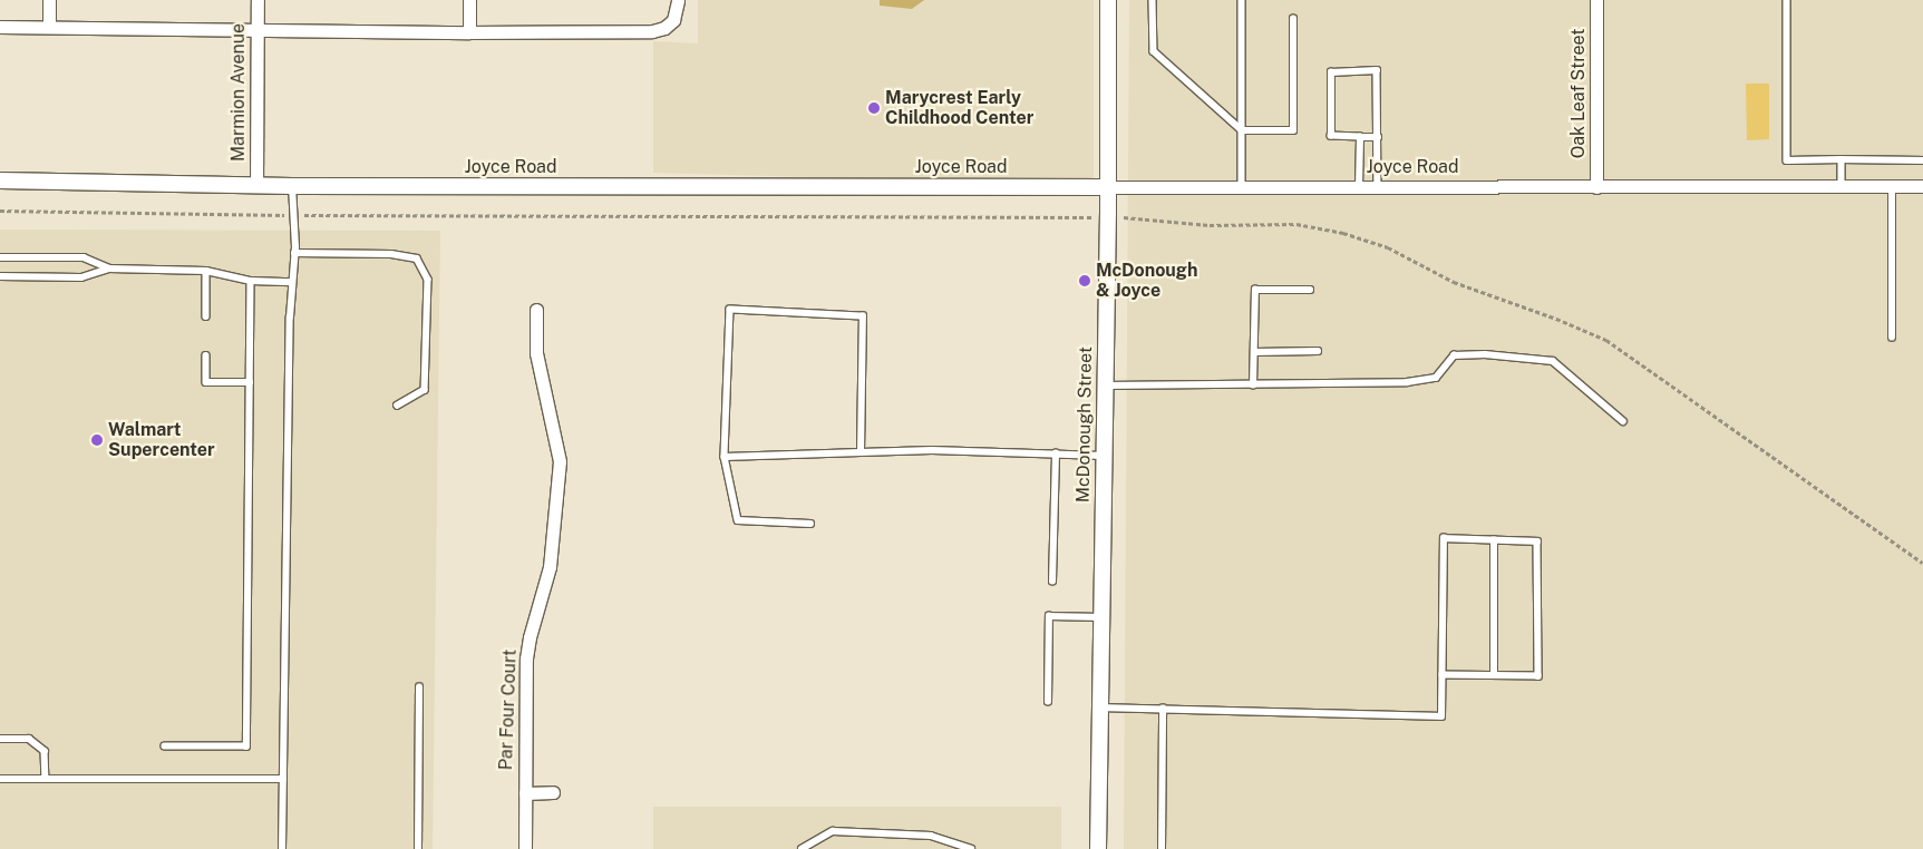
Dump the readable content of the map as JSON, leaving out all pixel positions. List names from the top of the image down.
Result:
{
  "streets": {
    "street": [
      "Marmion Avenue",
      "Oak Leaf Street",
      "Joyce Road",
      "McDonough Street",
      "Par Four Court"
    ]
  },
  "crossings": [
    ["Marmion Avenue", "Joyce Road"],
    ["Oak Leaf Street", "Joyce Road"],
    ["Joyce Road", "McDonough Street"]
  ],
  "places": ["Marycrest Early Childhood Center", "McDonough & Joyce", "Walmart Supercenter"]
}
